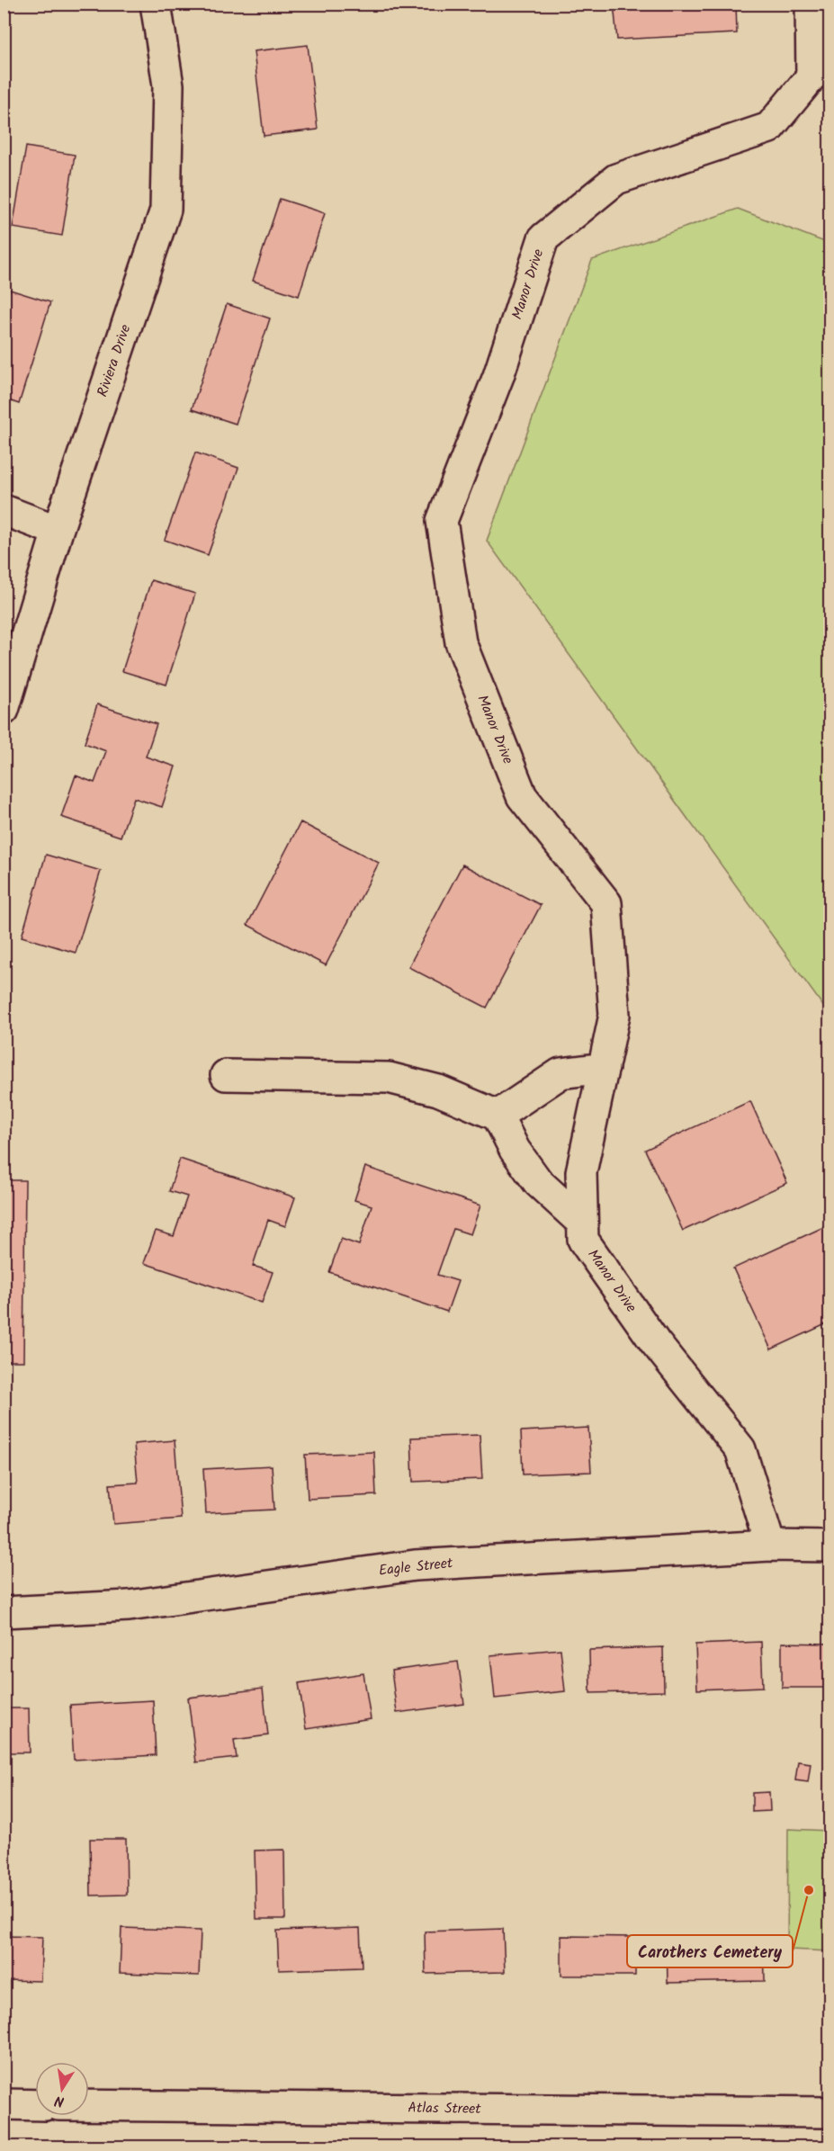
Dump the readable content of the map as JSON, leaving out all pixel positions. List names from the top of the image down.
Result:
{
  "streets": {
    "street": [
      "Manor Drive",
      "Riviera Drive",
      "Eagle Street",
      "Atlas Street"
    ]
  },
  "crossings": [
    ["Manor Drive", "Eagle Street"]
  ],
  "places": ["Carothers Cemetery"],
  "north": "bottom"
}
